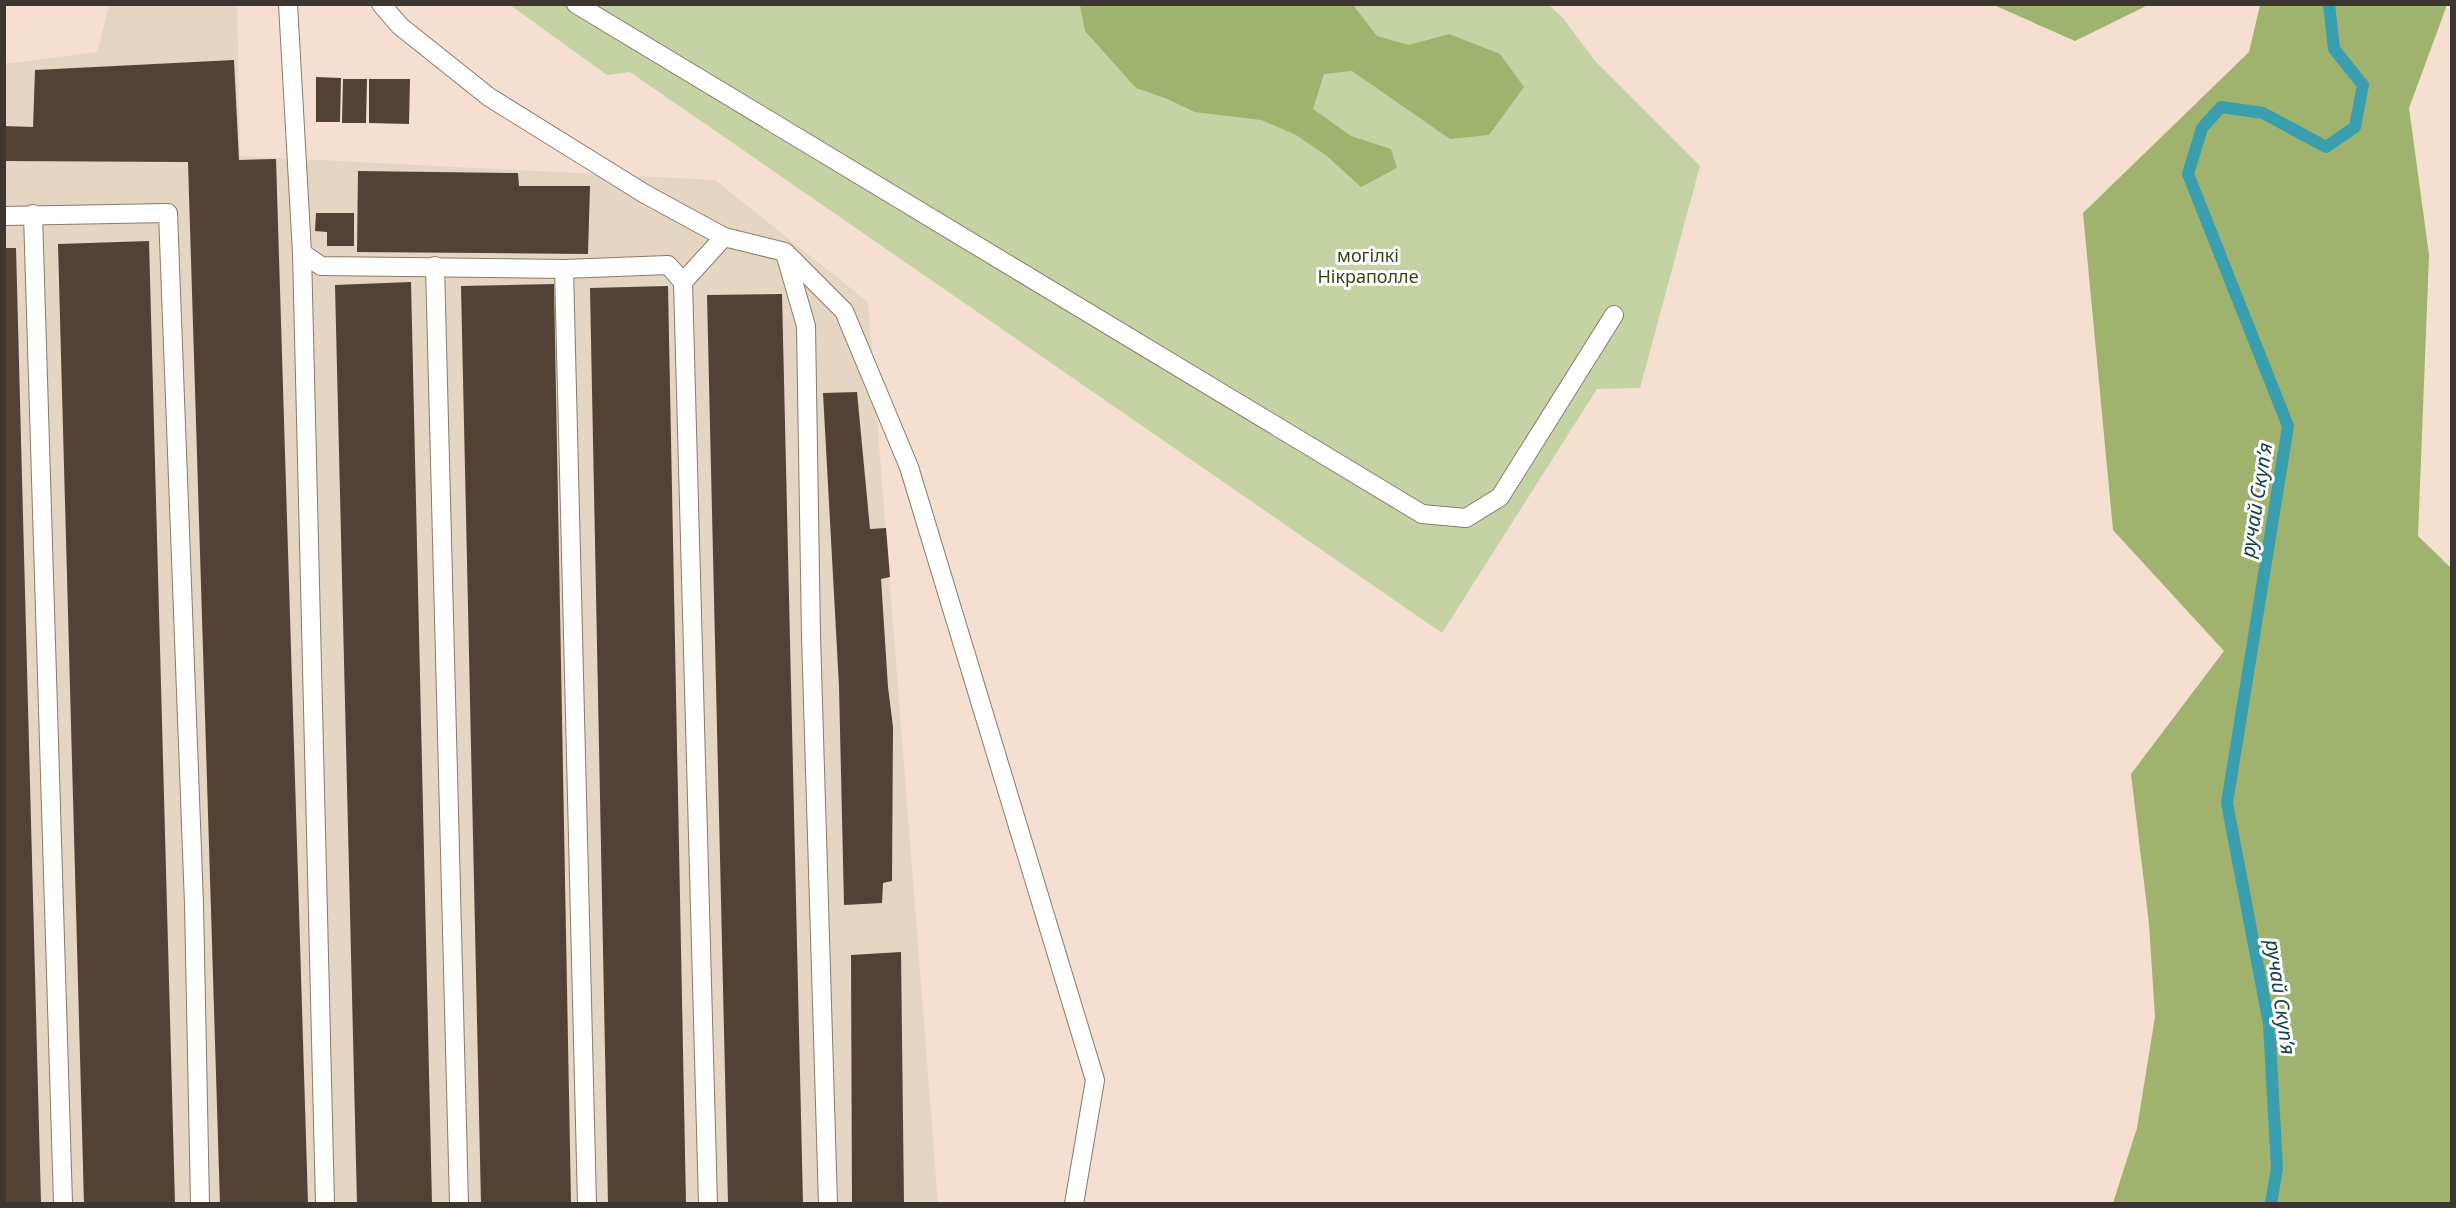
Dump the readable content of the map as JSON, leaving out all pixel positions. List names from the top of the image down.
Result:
{
  "water": ["ручай Скупʼя"],
  "parks": ["могілкі Нікраполле"]
}
